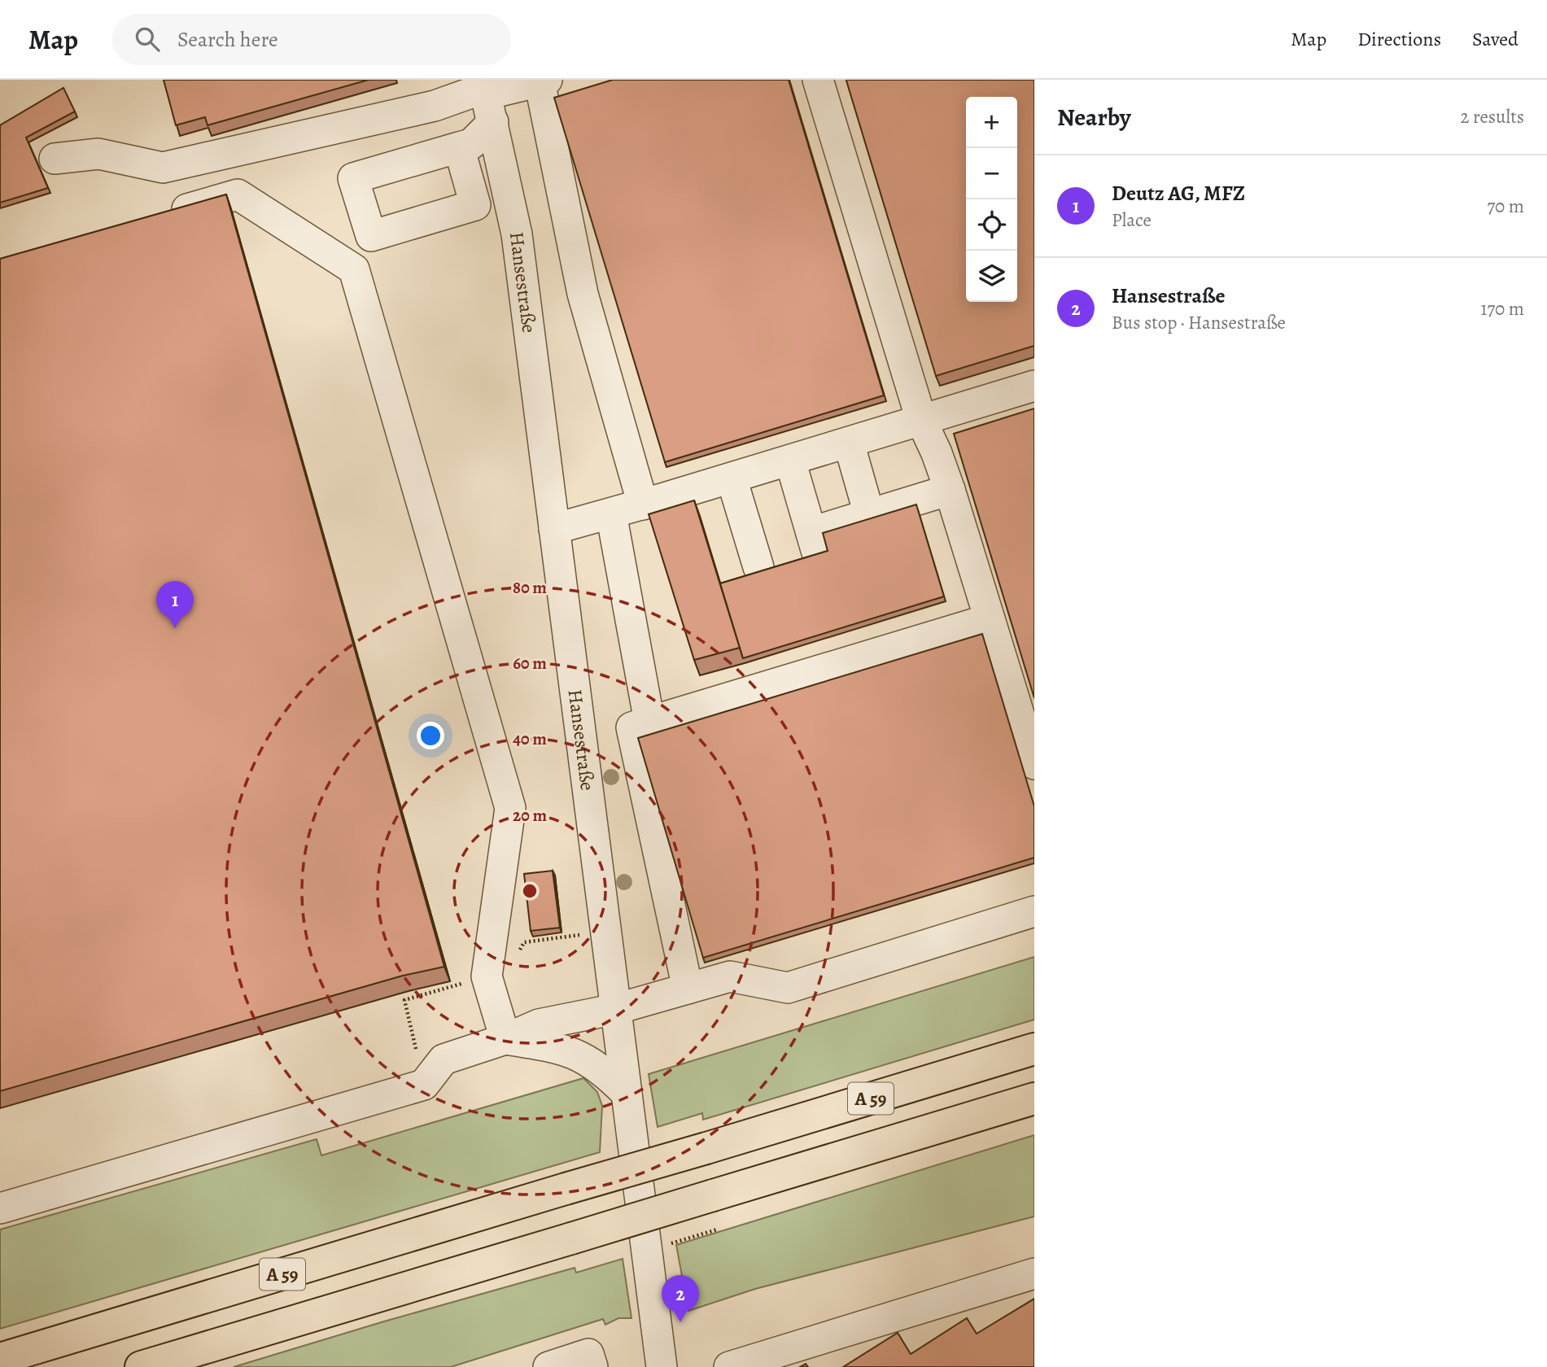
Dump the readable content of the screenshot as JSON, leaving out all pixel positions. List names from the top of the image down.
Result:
{
  "streets": {
    "highway": ["A 59"],
    "street": ["Hansestraße"]
  },
  "page": {
    "header": "Map",
    "search": "Search here",
    "nav": ["Map", "Directions", "Saved"],
    "heading": ["Nearby", "2 results"],
    "map_buttons": ["+", "−"],
    "list": [
      {
        "mark": "1",
        "name": "Deutz AG, MFZ",
        "note": "Place",
        "value": "70 m"
      },
      {
        "mark": "2",
        "name": "Hansestraße",
        "note": "Bus stop · Hansestraße",
        "value": "170 m"
      }
    ],
    "pins": ["1", "2"]
  },
  "rings": [
    "80 m",
    "60 m",
    "40 m",
    "20 m"
  ]
}
